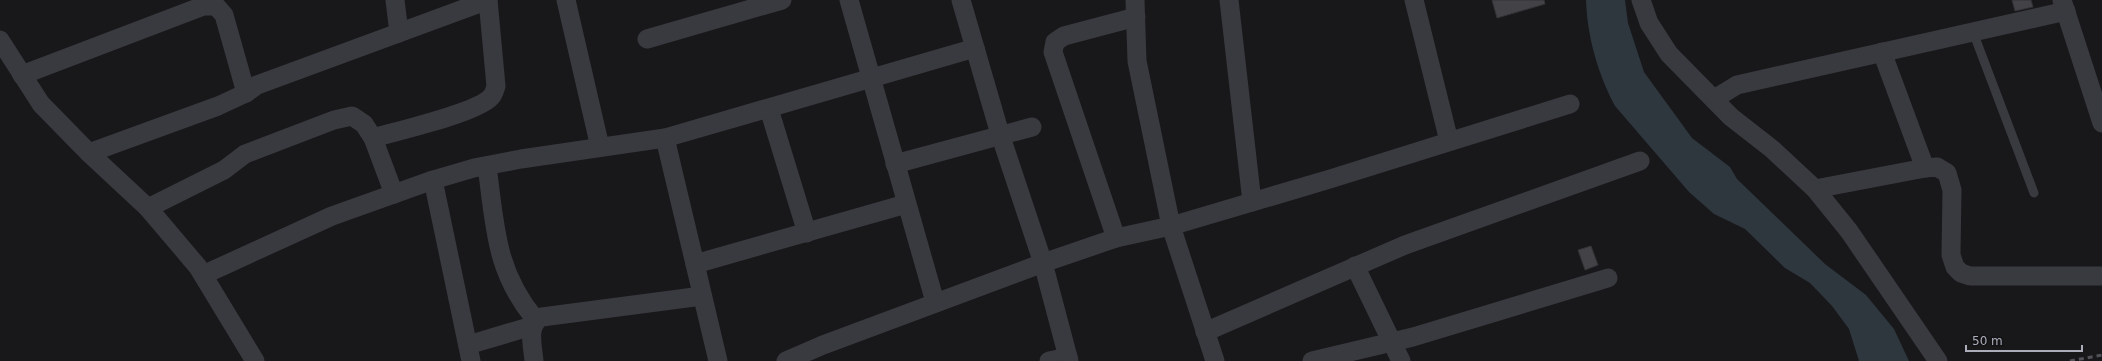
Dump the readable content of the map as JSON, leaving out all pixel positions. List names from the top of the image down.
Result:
{
  "scale_bar": "50 m"
}
